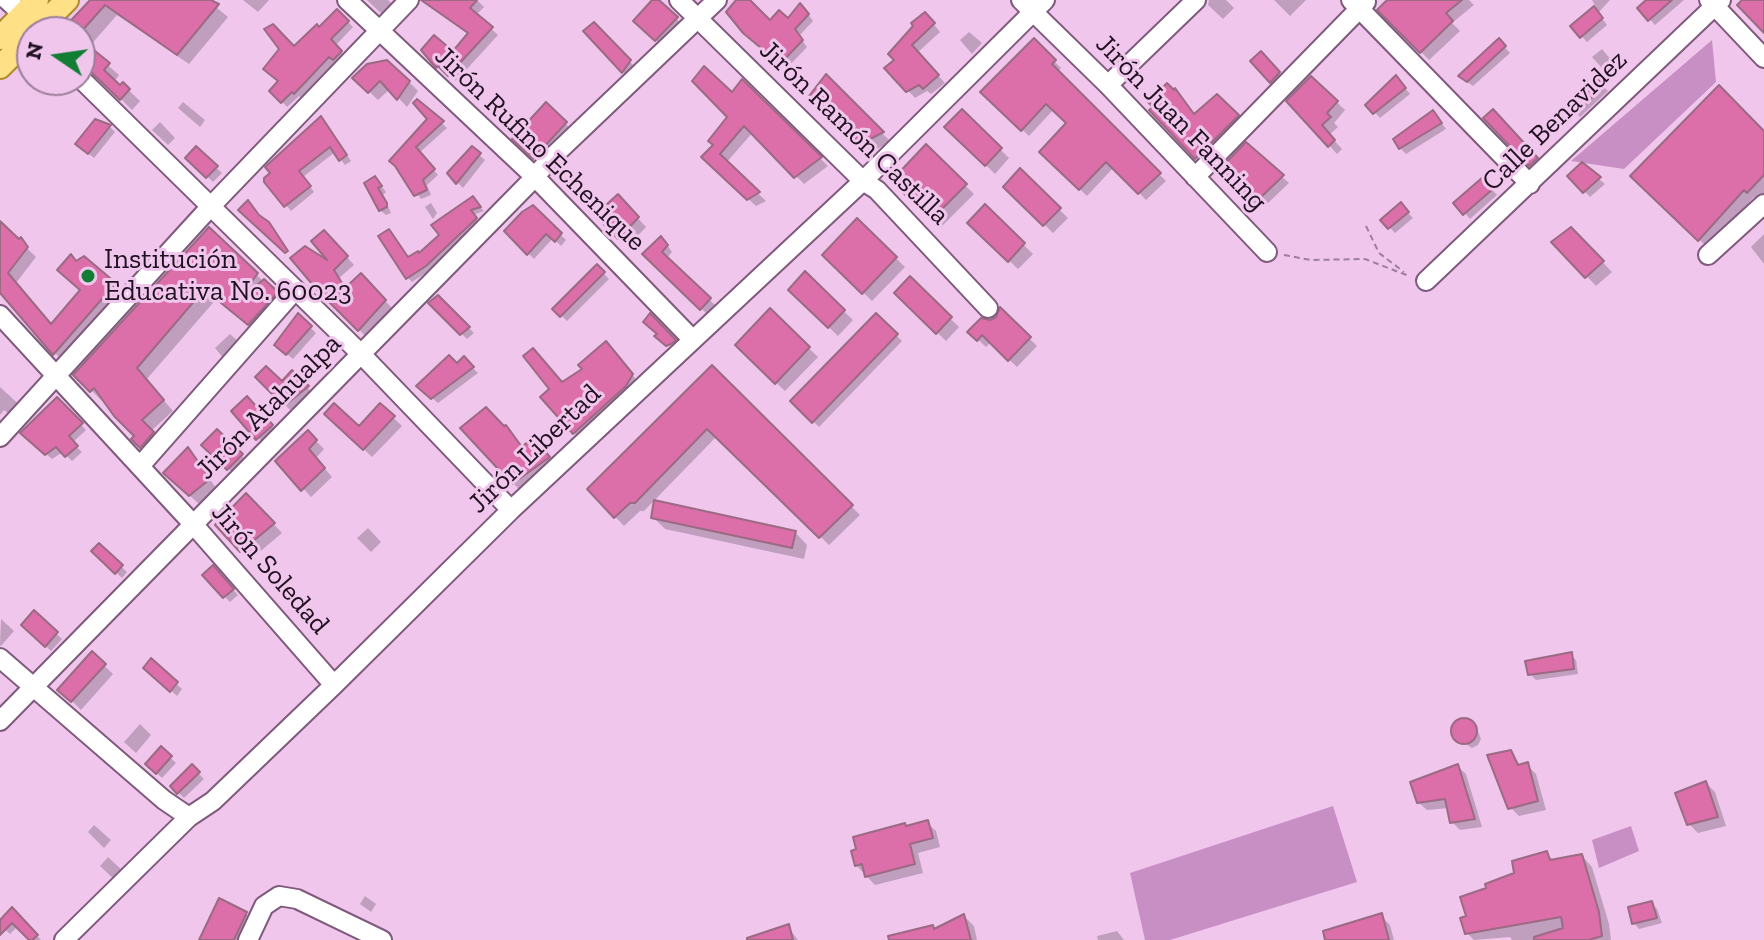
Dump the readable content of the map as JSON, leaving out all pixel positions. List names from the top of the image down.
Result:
{
  "streets": {
    "street": [
      "Calle Benavidez",
      "Jirón Juan Fanning",
      "Jirón Ramón Castilla",
      "Jirón Rufino Echenique",
      "Jirón Atahualpa",
      "Jirón Libertad",
      "Jirón Soledad"
    ]
  },
  "crossings": [
    ["Jirón Juan Fanning", "Jirón Libertad"],
    ["Jirón Ramón Castilla", "Jirón Atahualpa"],
    ["Jirón Ramón Castilla", "Jirón Libertad"],
    ["Jirón Rufino Echenique", "Jirón Atahualpa"],
    ["Jirón Rufino Echenique", "Jirón Libertad"],
    ["Jirón Atahualpa", "Jirón Soledad"],
    ["Jirón Libertad", "Jirón Soledad"]
  ],
  "places": ["Institución Educativa No. 60023"],
  "north": "left"
}
